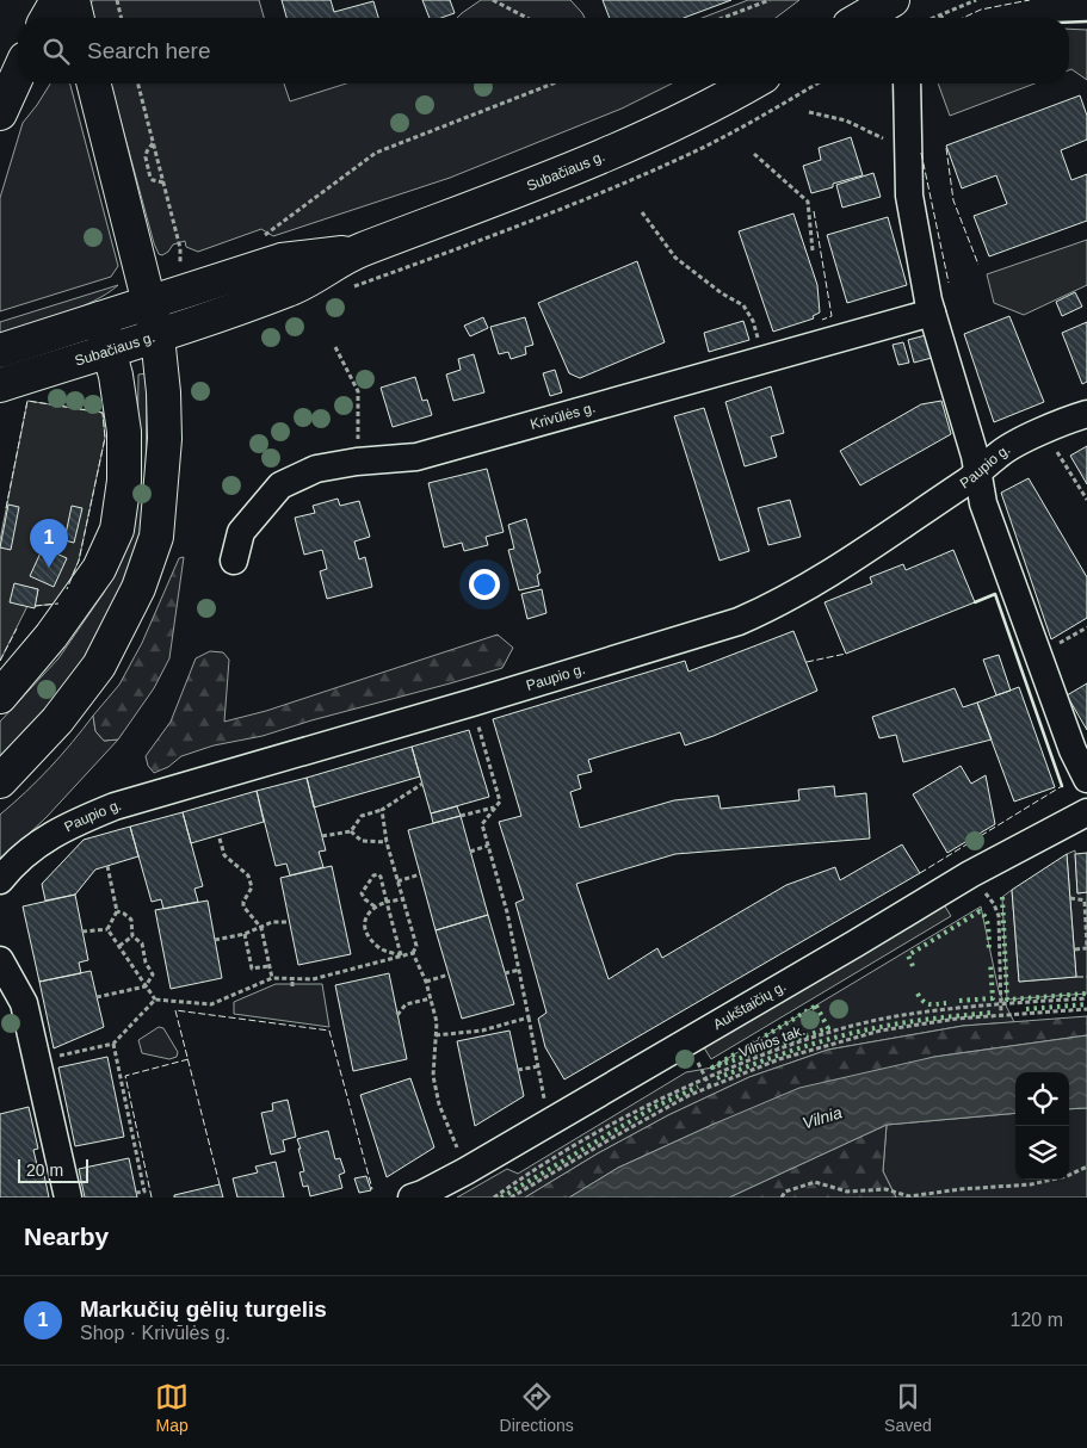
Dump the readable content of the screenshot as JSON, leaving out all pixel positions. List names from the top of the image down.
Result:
{
  "streets": {
    "main road": ["Subačiaus g."],
    "street": ["Krivūlės g.", "Paupio g.", "Aukštaičių g."],
    "path": ["Vilnios tak."]
  },
  "water": ["Vilnia"],
  "scale_bar": "20 m",
  "page": {
    "search": "Search here",
    "pins": "1",
    "scale": "20 m",
    "heading": "Nearby",
    "list": [
      {
        "mark": "1",
        "name": "Markučių gėlių turgelis",
        "note": "Shop · Krivūlės g.",
        "value": "120 m"
      }
    ],
    "nav": ["Map", "Directions", "Saved"]
  }
}
